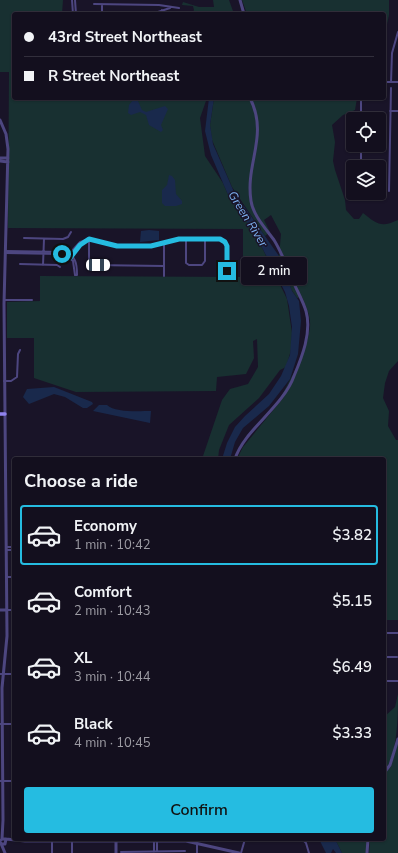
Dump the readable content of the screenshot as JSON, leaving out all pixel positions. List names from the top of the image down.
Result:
{
  "water": ["Green River"],
  "page": {
    "banner": ["43rd Street Northeast", "R Street Northeast"],
    "bubble": "2 min",
    "heading": "Choose a ride",
    "list": [
      {
        "name": "Economy",
        "note": "1 min · 10:42",
        "value": "$3.82"
      },
      {
        "name": "Comfort",
        "note": "2 min · 10:43",
        "value": "$5.15"
      },
      {
        "name": "XL",
        "note": "3 min · 10:44",
        "value": "$6.49"
      },
      {
        "name": "Black",
        "note": "4 min · 10:45",
        "value": "$3.33"
      }
    ],
    "buttons": "Confirm"
  }
}
